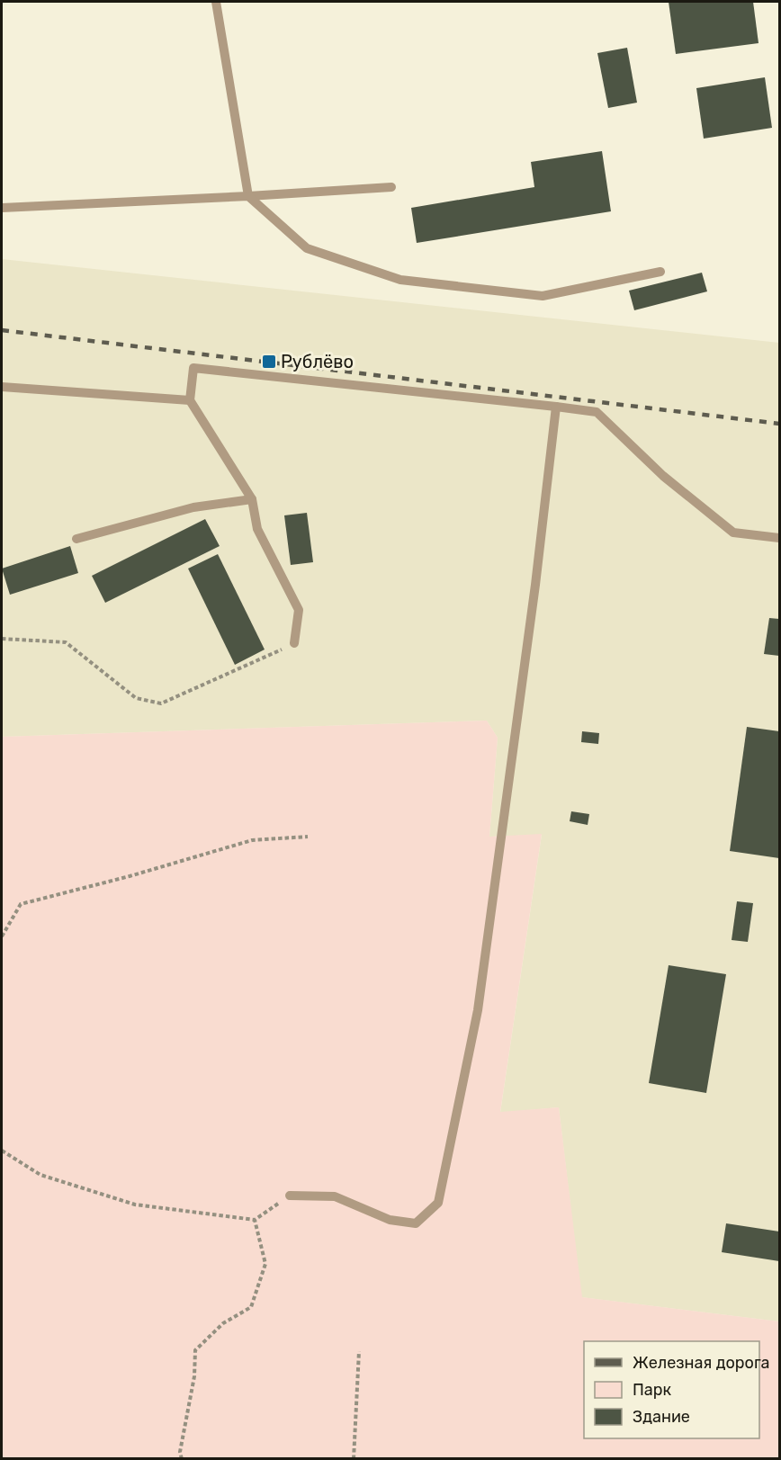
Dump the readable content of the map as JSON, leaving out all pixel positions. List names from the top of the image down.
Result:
{
  "places": {
    "transit": ["Рублёво"]
  },
  "legend": ["Железная дорога", "Парк", "Здание"]
}
